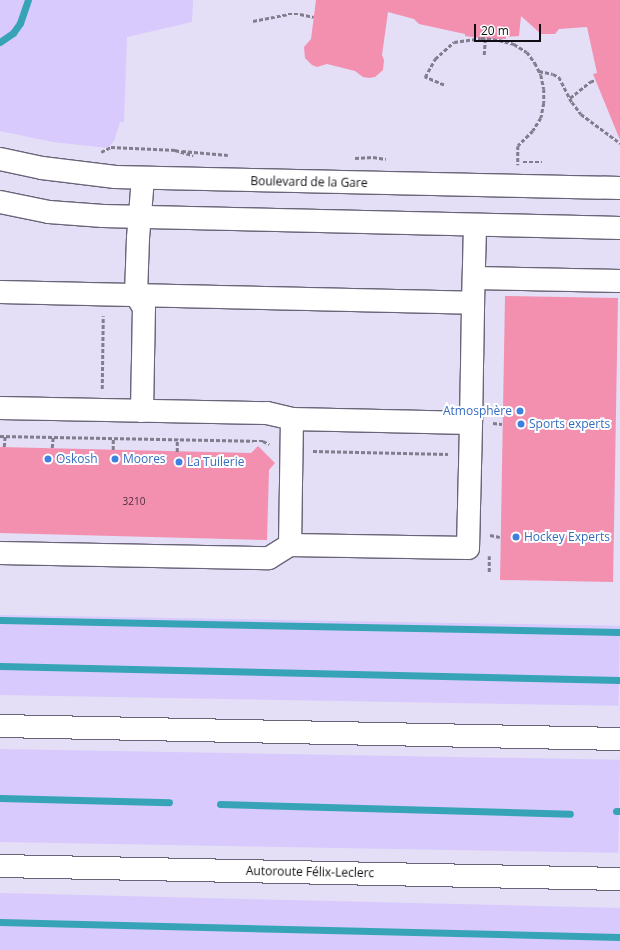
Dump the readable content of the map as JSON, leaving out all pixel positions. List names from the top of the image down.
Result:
{
  "streets": {
    "main road": ["Boulevard de la Gare", "Autoroute Félix-Leclerc"]
  },
  "places": [
    "Atmosphère",
    "Sports experts",
    "Oskosh",
    "Moores",
    "La Tuilerie",
    "Hockey Experts"
  ],
  "house_numbers": ["3210"],
  "scale_bar": "20 m"
}
